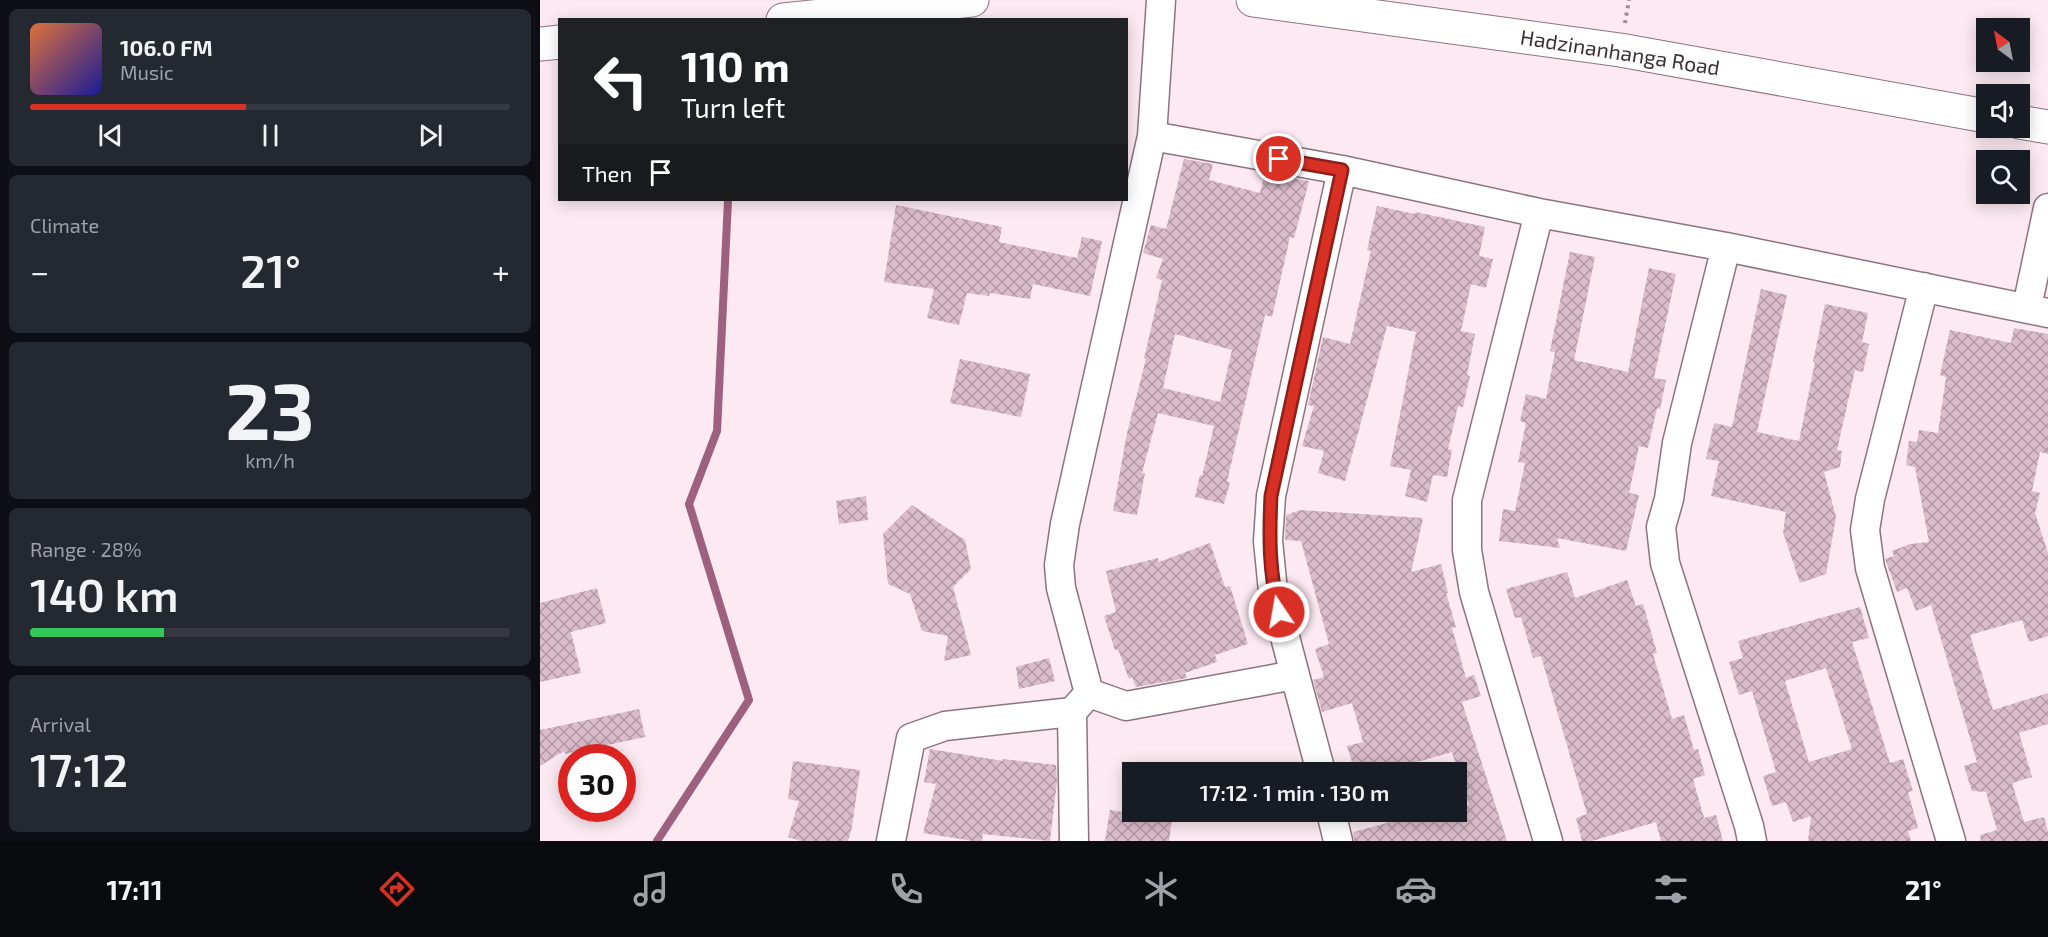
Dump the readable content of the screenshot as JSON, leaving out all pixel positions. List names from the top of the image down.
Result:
{
  "streets": {
    "street": ["Hadzinanhanga Road"]
  },
  "north": "top left",
  "page": {
    "turn": ["110 m", "Turn left"],
    "song": ["106.0 FM", "Music"],
    "then": "Then",
    "tile": [
      "Climate",
      ["23", "km/h"],
      ["Range · 28%", "140 km"],
      ["Arrival", "17:12"]
    ],
    "heat": ["−", "21°", "+"],
    "limit": "30",
    "trip": "17:12 · 1 min · 130 m",
    "tabs": ["17:11", "21°"]
  }
}
